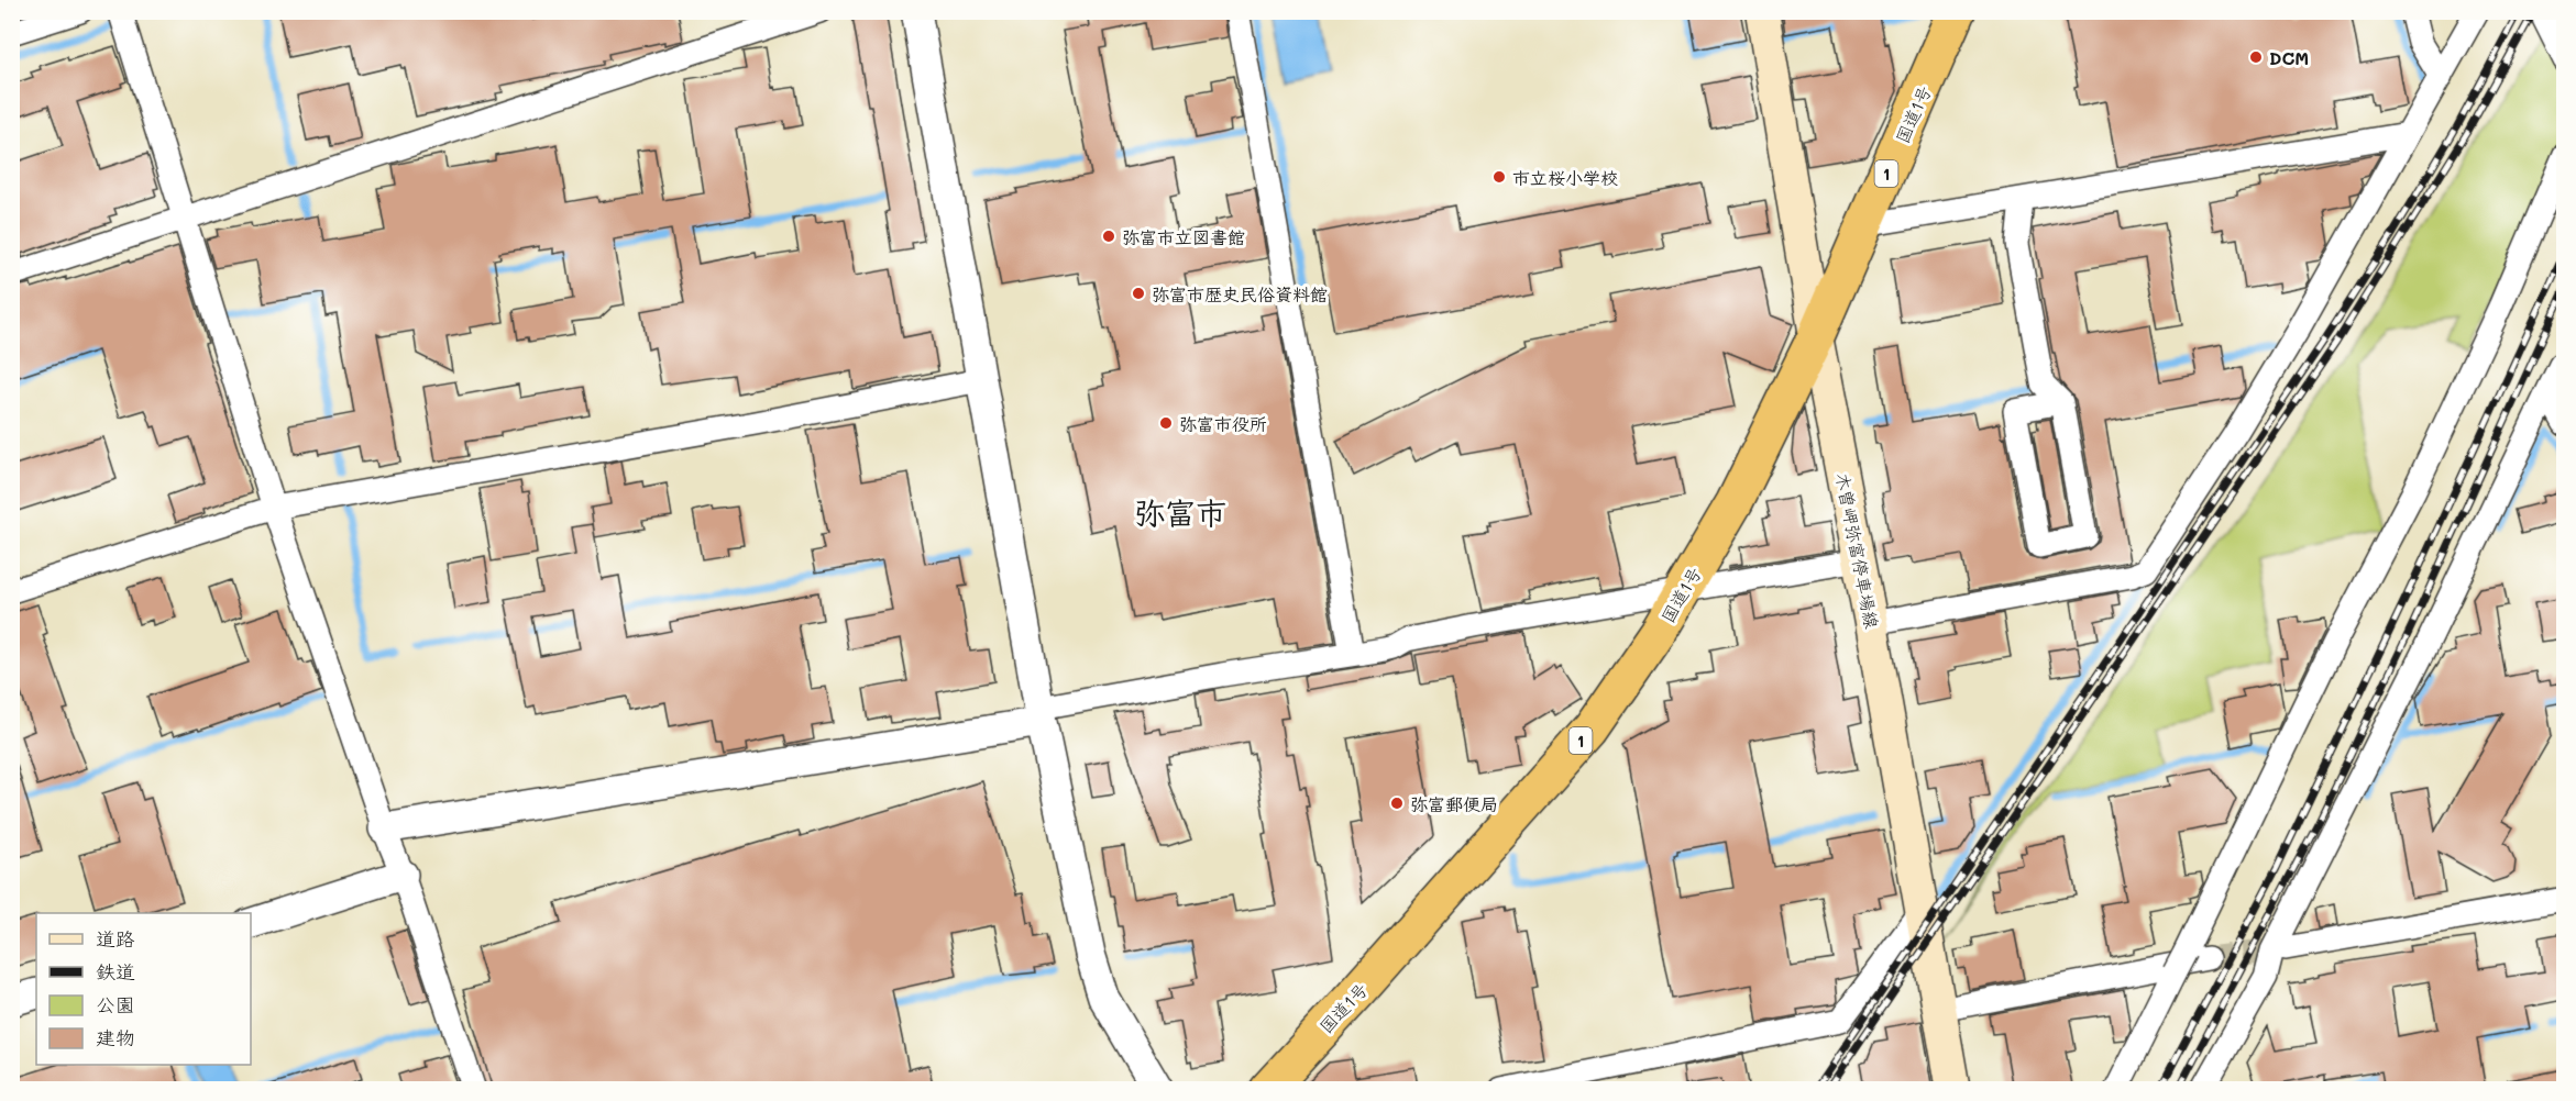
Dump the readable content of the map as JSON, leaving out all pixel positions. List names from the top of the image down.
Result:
{
  "streets": {
    "highway": ["国道1号", "1"],
    "main road": ["木曽岬弥富停車場線"]
  },
  "crossings": [
    ["国道1号", "木曽岬弥富停車場線"]
  ],
  "districts": ["弥富市"],
  "places": [
    "DCM",
    "市立桜小学校",
    "弥富市立図書館",
    "弥富市歴史民俗資料館",
    "弥富市役所",
    "弥富郵便局"
  ],
  "legend": [
    "道路",
    "鉄道",
    "公園",
    "建物"
  ]
}
